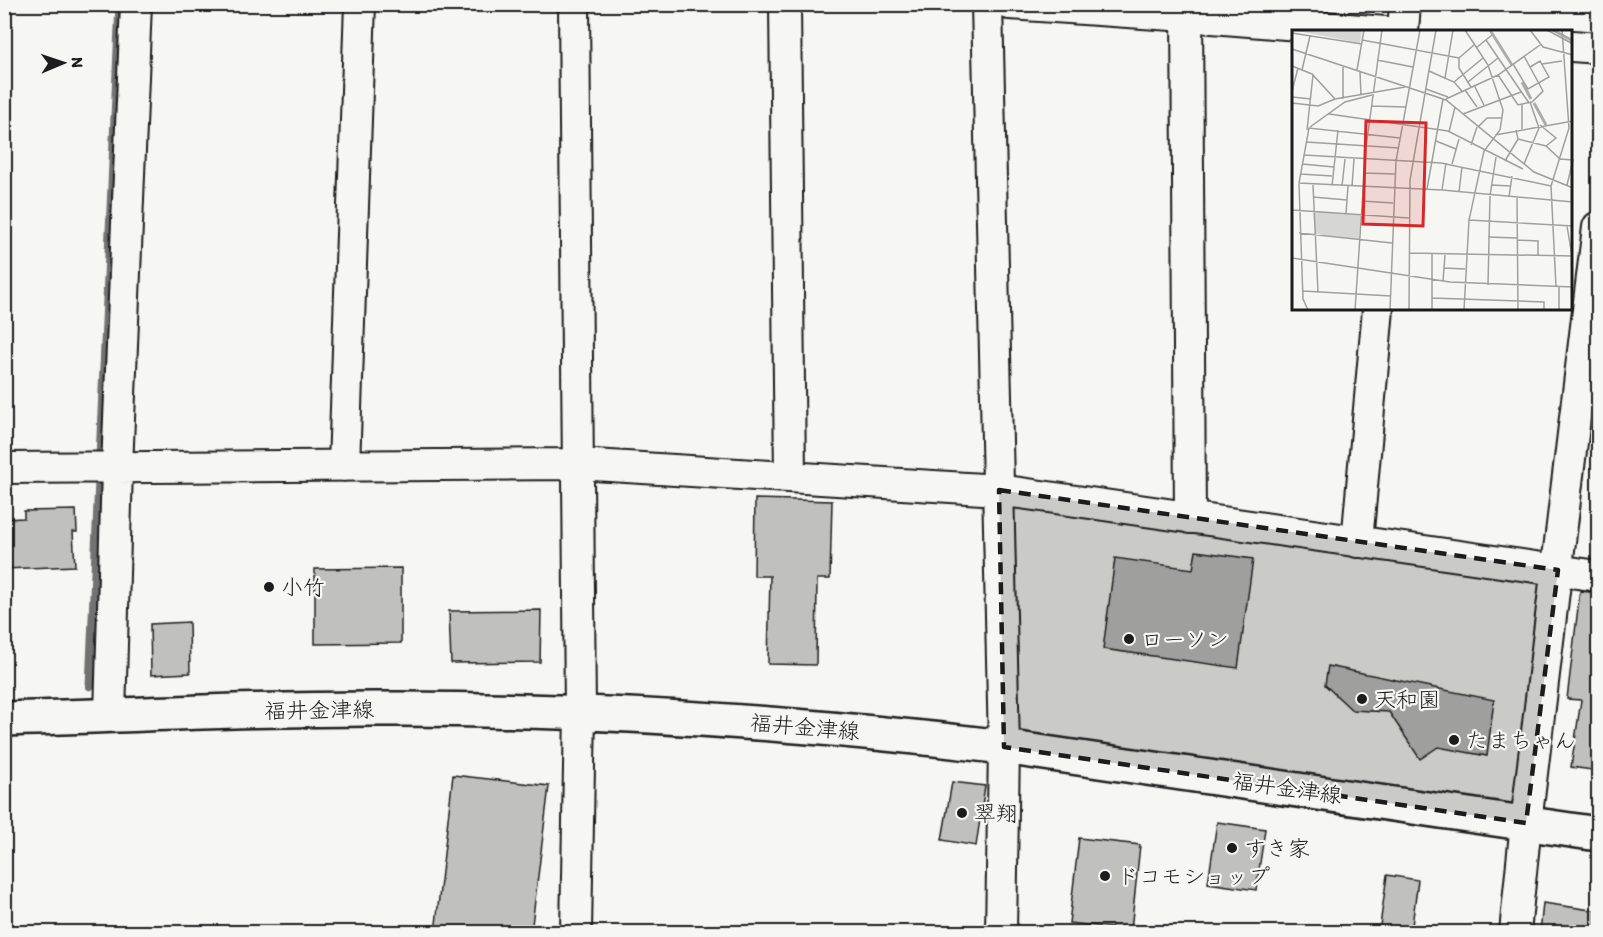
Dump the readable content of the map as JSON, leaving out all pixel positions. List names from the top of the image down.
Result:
{
  "streets": {
    "main road": ["福井金津線"]
  },
  "places": [
    "小竹",
    "ローソン",
    "天和園",
    "たまちゃん",
    "翠翔",
    "すき家",
    "ドコモショップ"
  ],
  "north": "right"
}
